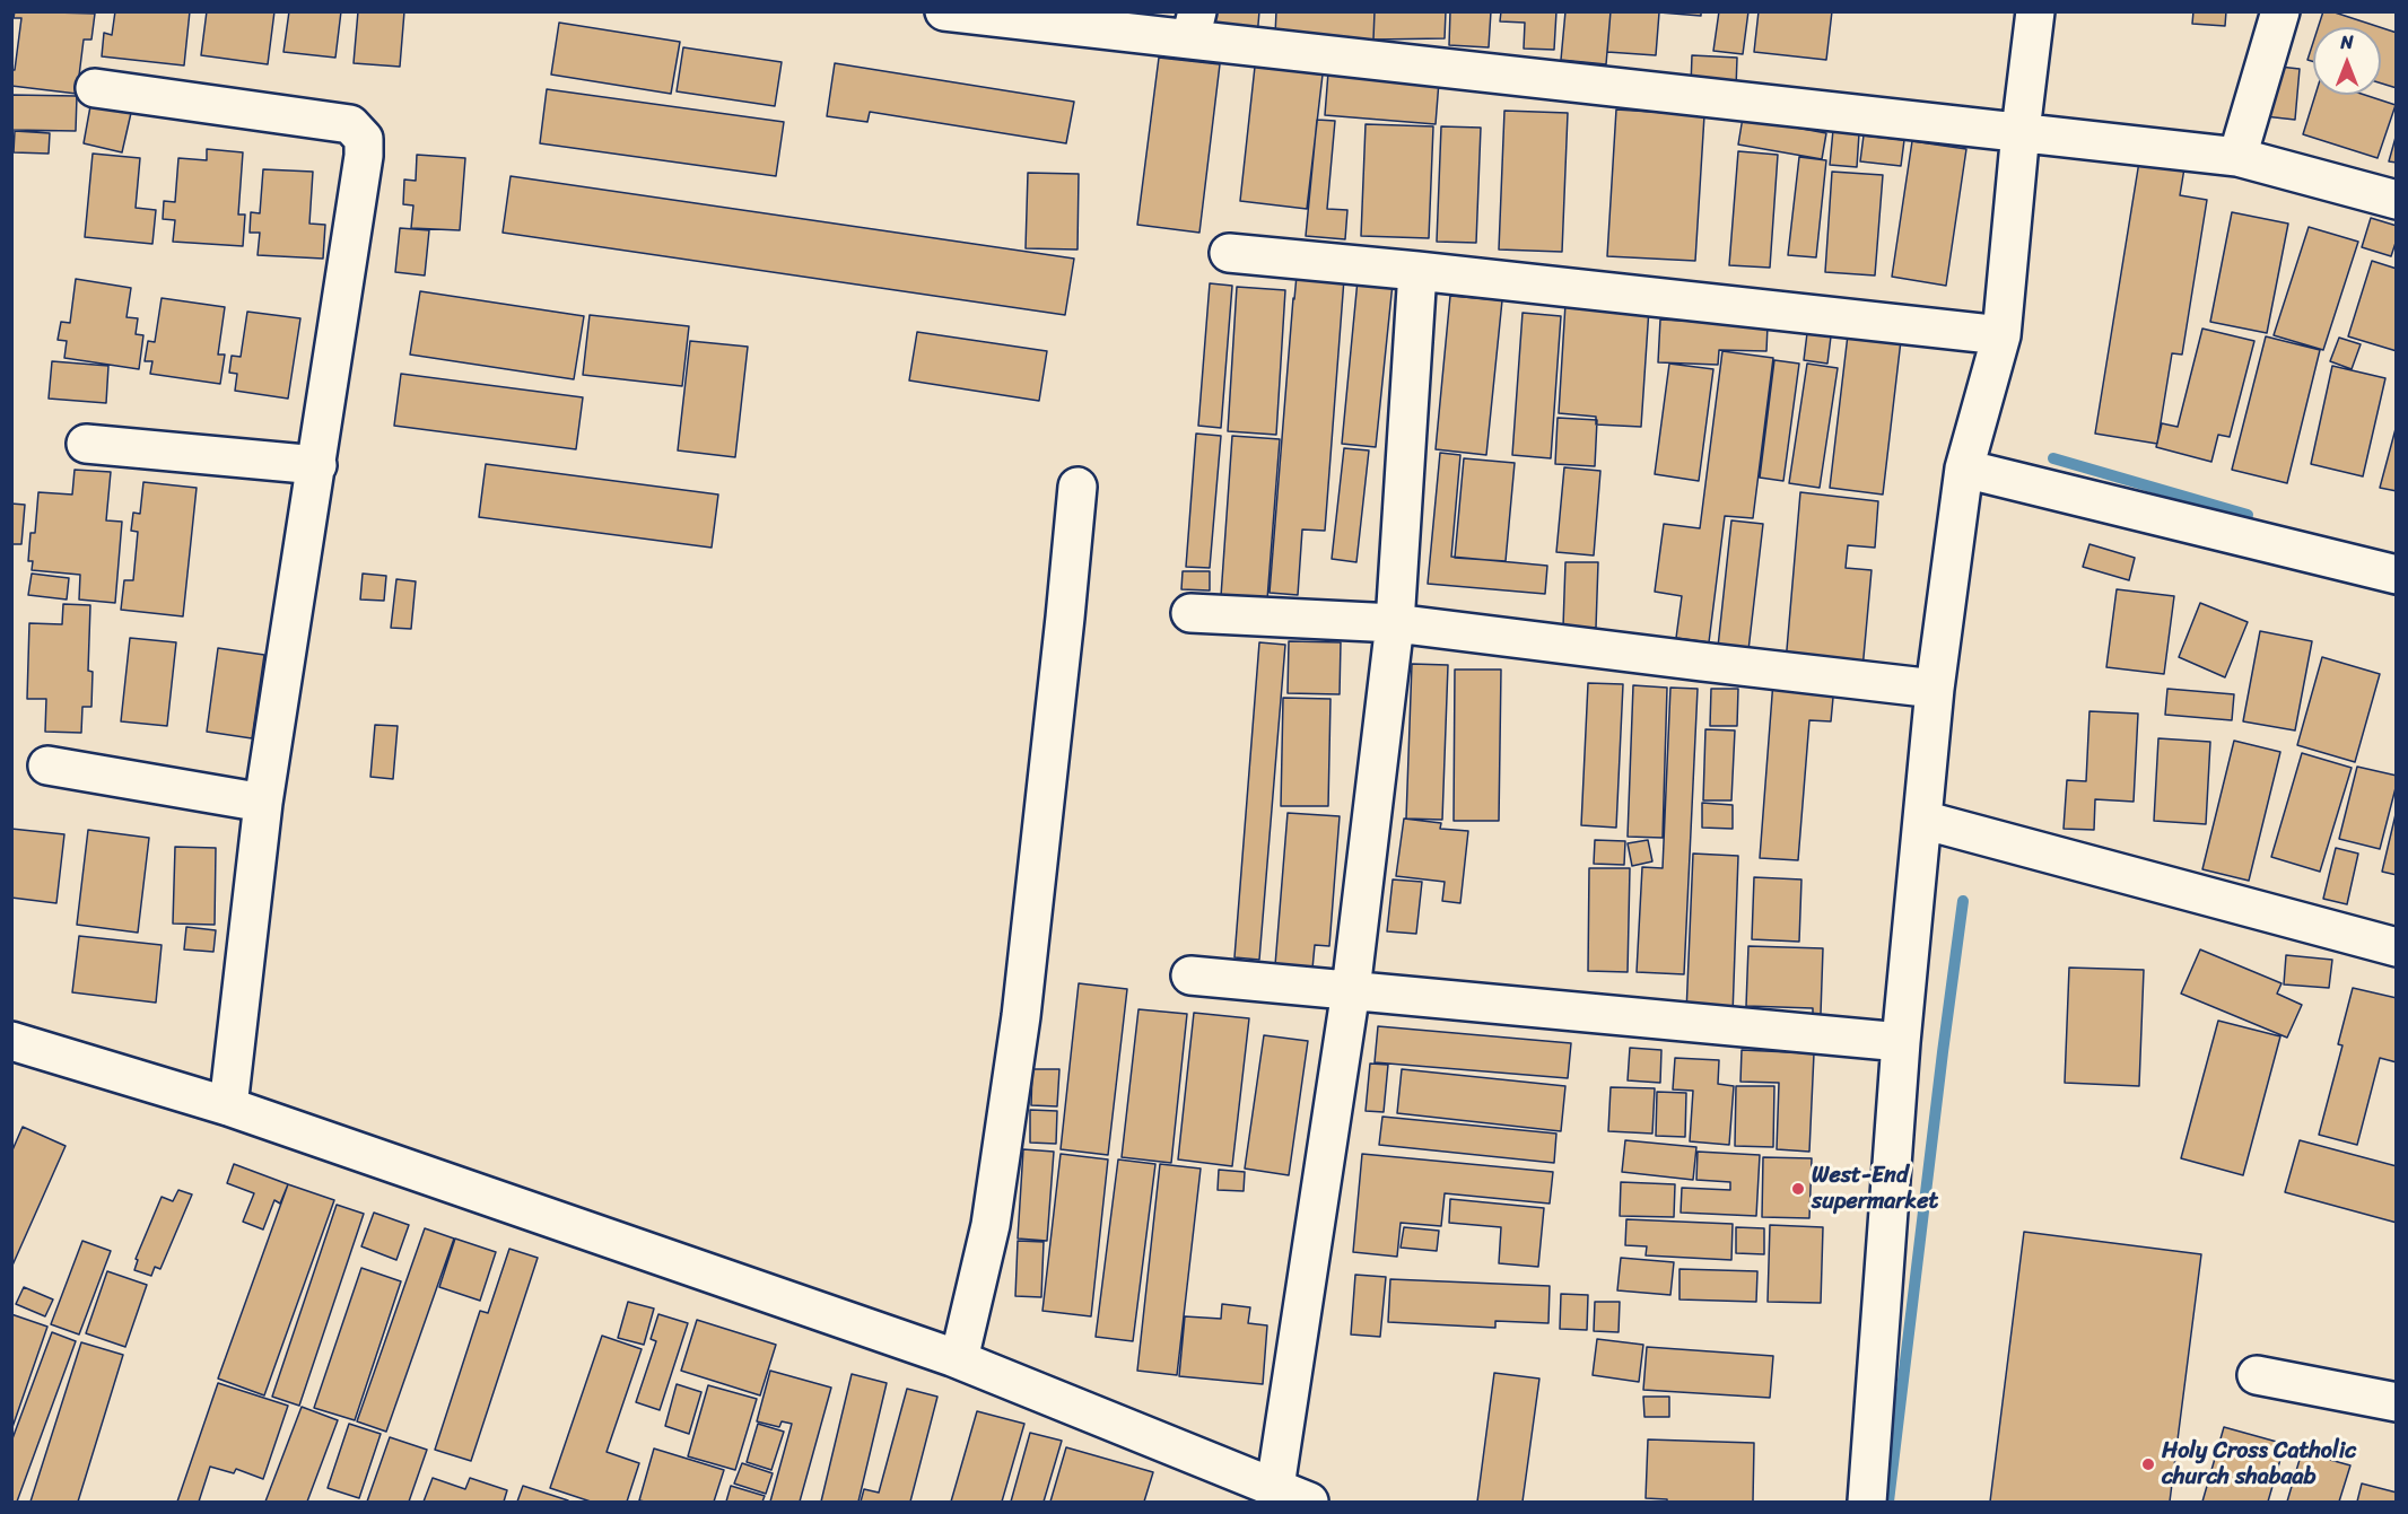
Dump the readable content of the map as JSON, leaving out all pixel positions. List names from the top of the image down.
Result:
{
  "places": ["West-End supermarket", "Holy Cross Catholic church shabaab"],
  "north": "top"
}
